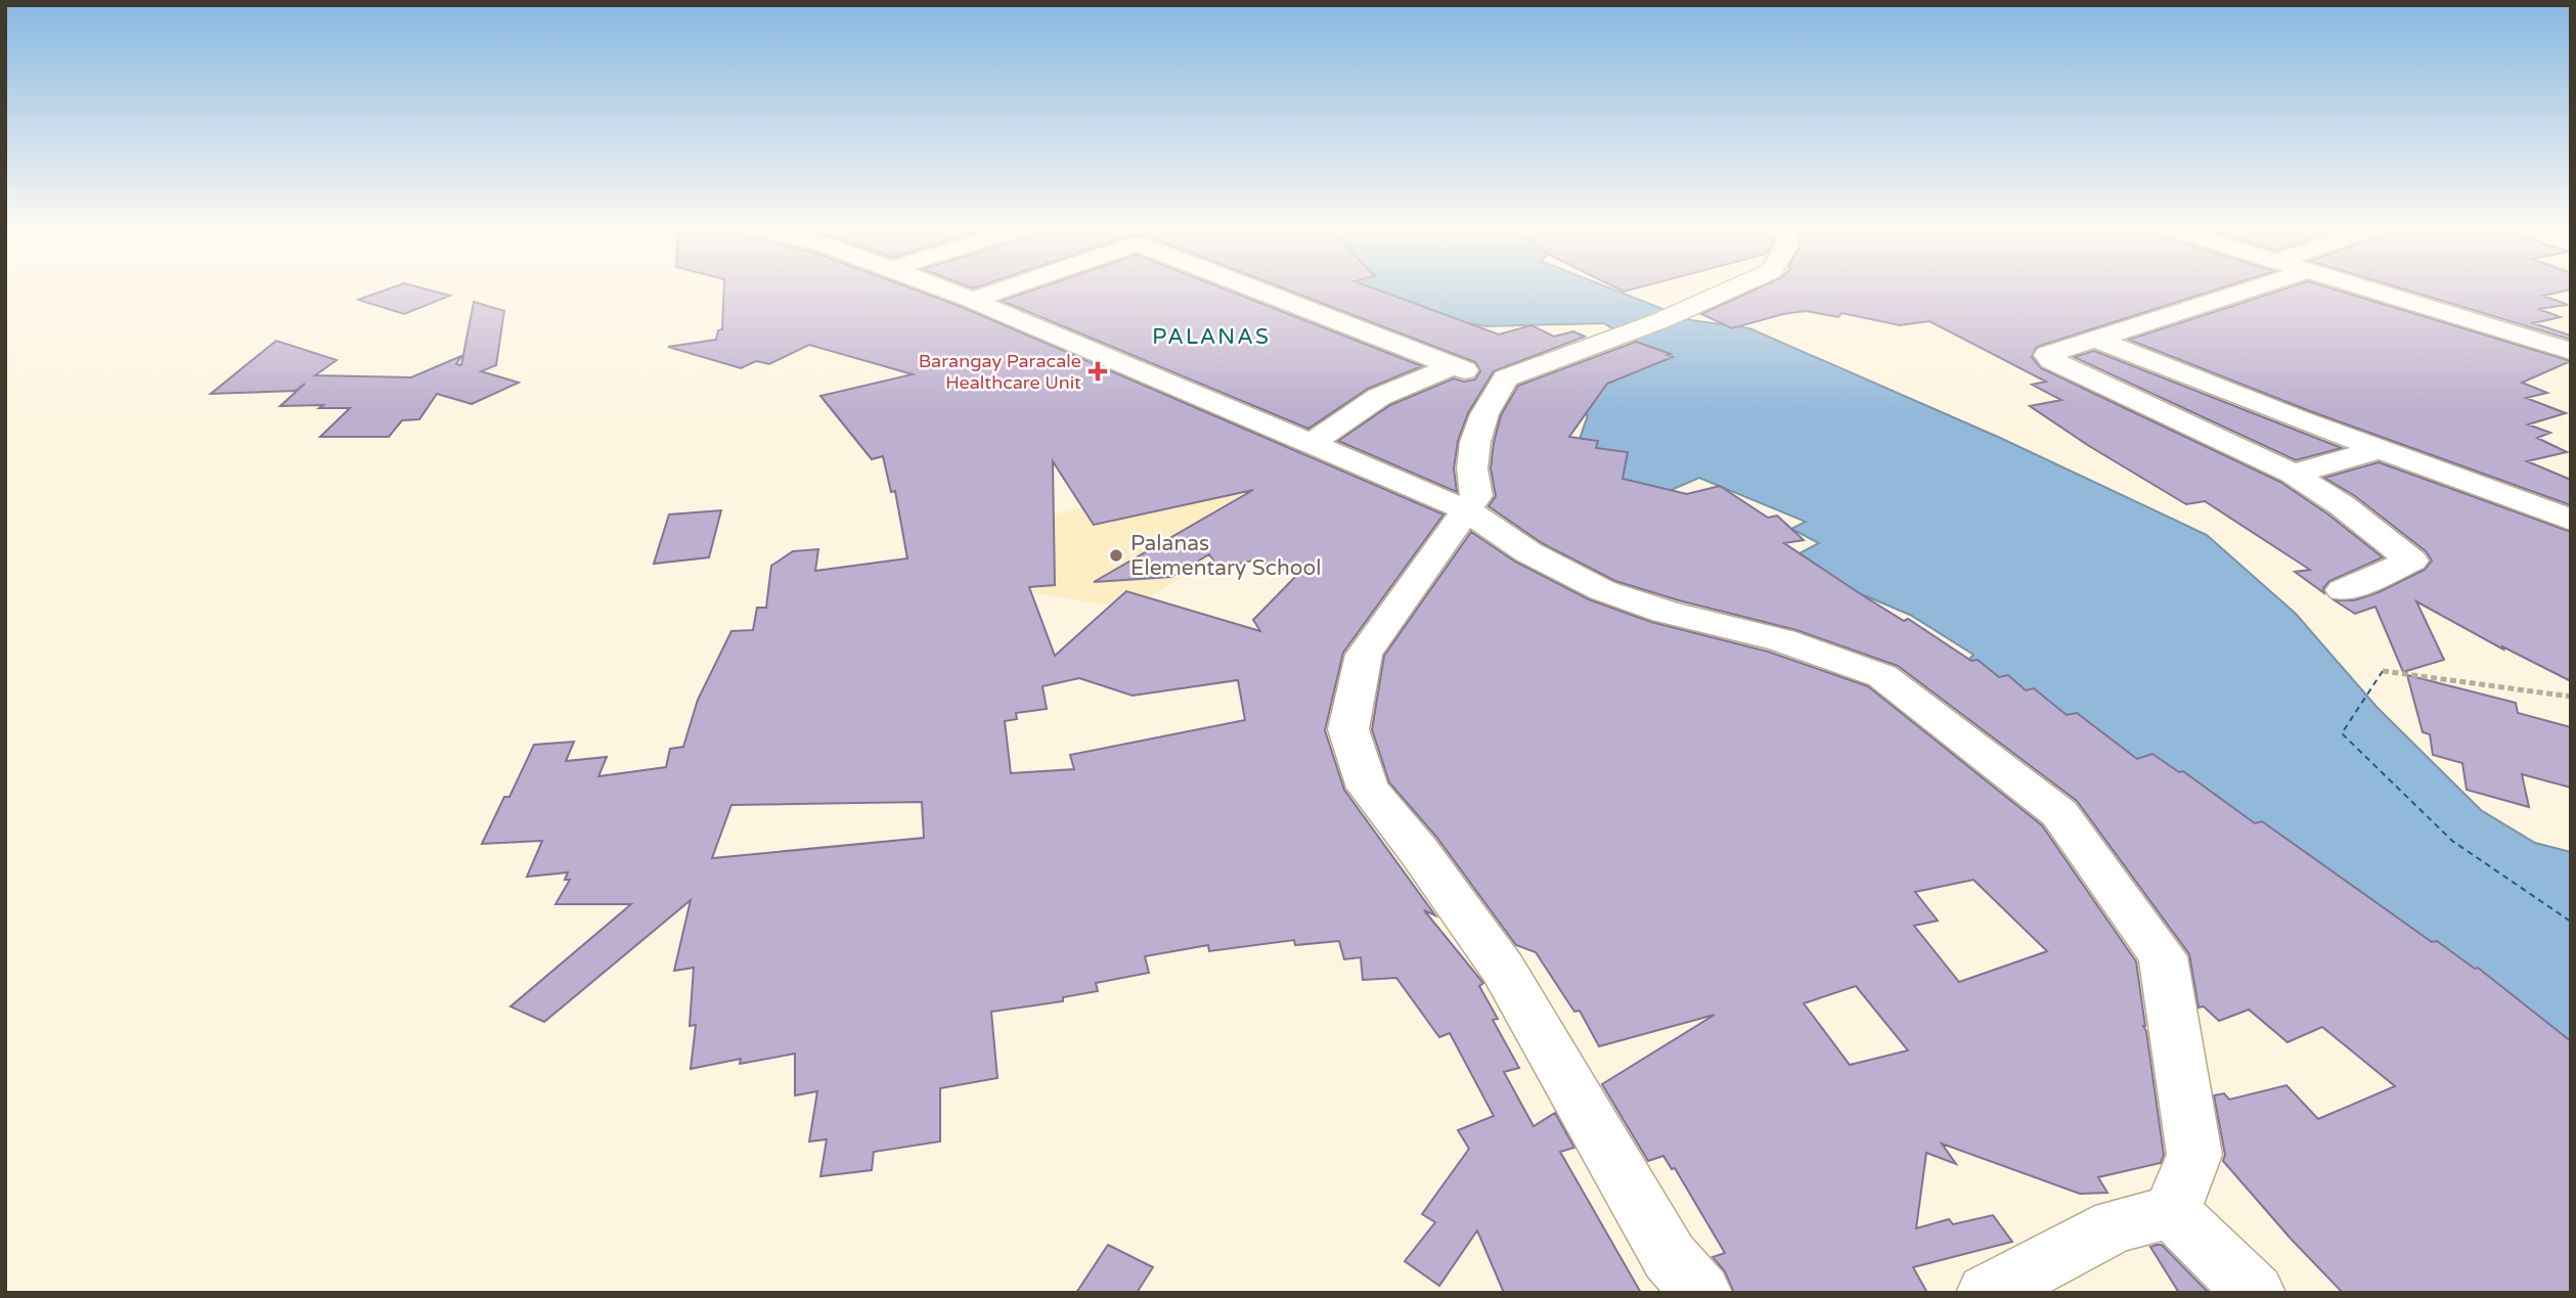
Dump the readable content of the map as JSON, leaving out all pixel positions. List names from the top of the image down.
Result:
{
  "districts": ["PALANAS"],
  "places": {
    "health": ["Barangay Paracale Healthcare Unit"],
    "other": ["Palanas Elementary School"]
  }
}
